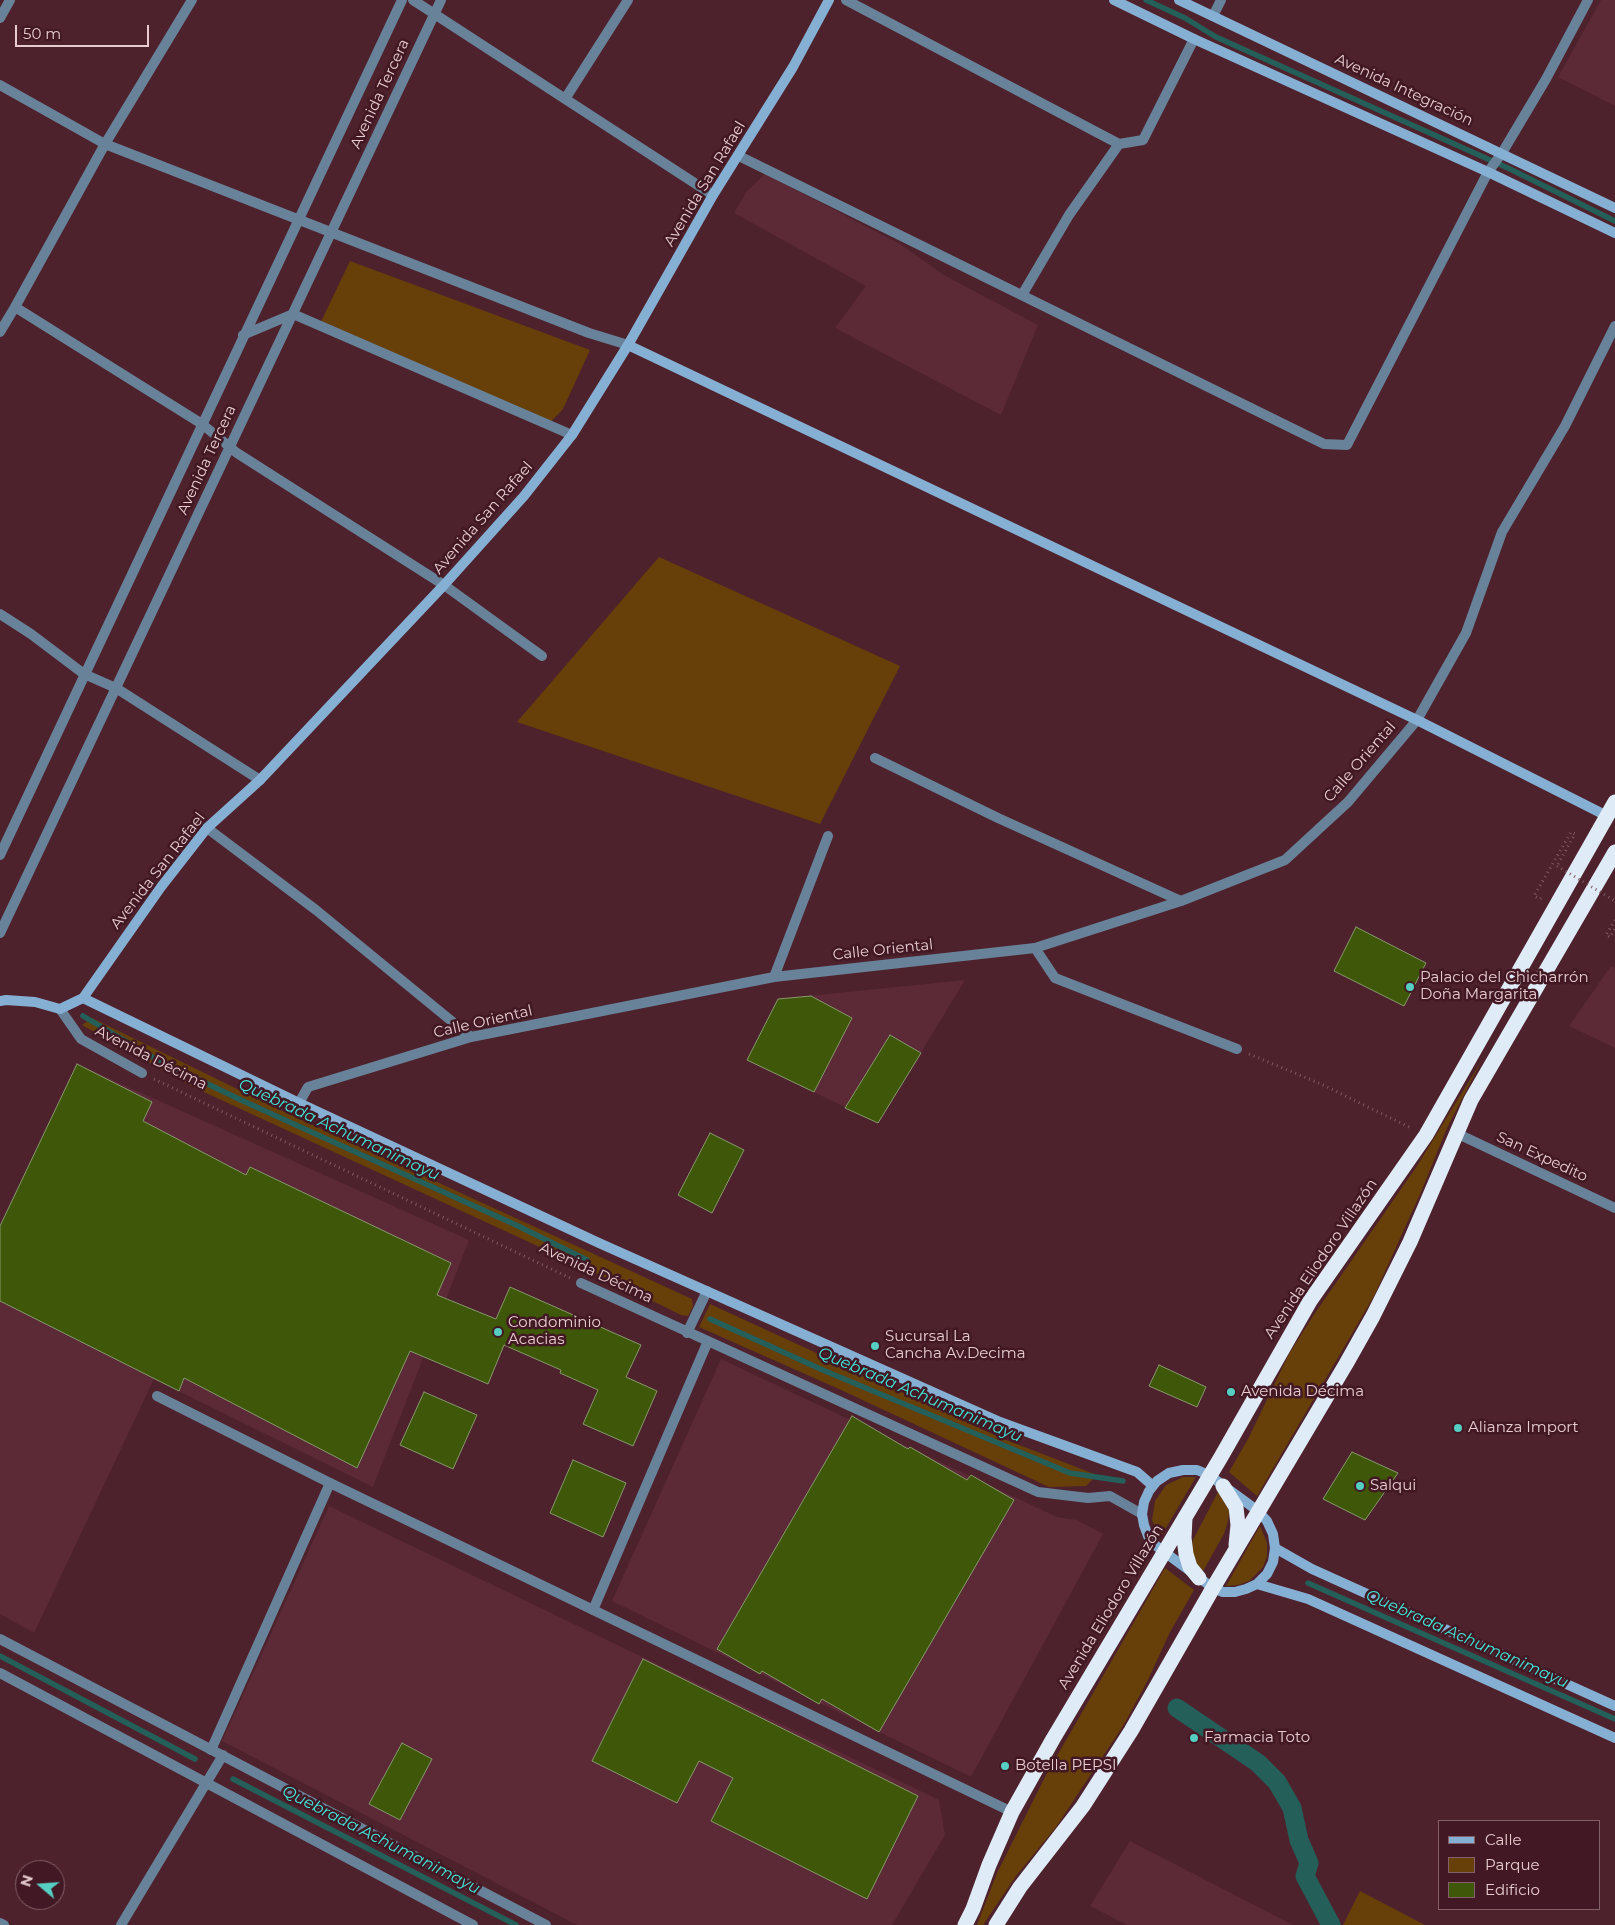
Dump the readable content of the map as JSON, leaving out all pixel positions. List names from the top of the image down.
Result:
{
  "streets": {
    "highway": ["Avenida Eliodoro Villazón"],
    "street": [
      "Avenida Integración",
      "Avenida Tercera",
      "Avenida San Rafael",
      "Calle Oriental",
      "Avenida Décima",
      "San Expedito"
    ]
  },
  "crossings": [
    ["Avenida San Rafael", "Avenida Décima"],
    ["Calle Oriental", "Avenida Décima"]
  ],
  "water": ["Quebrada Achumanimayu"],
  "places": [
    "Palacio del Chicharrón Doña Margarita",
    "Condominio Acacias",
    "Sucursal La Cancha Av.Decima",
    "Avenida Décima",
    "Alianza Import",
    "Salqui",
    "Farmacia Toto",
    "Botella PEPSI"
  ],
  "legend": ["Calle", "Parque", "Edificio"],
  "scale_bar": "50 m",
  "north": "left"
}
